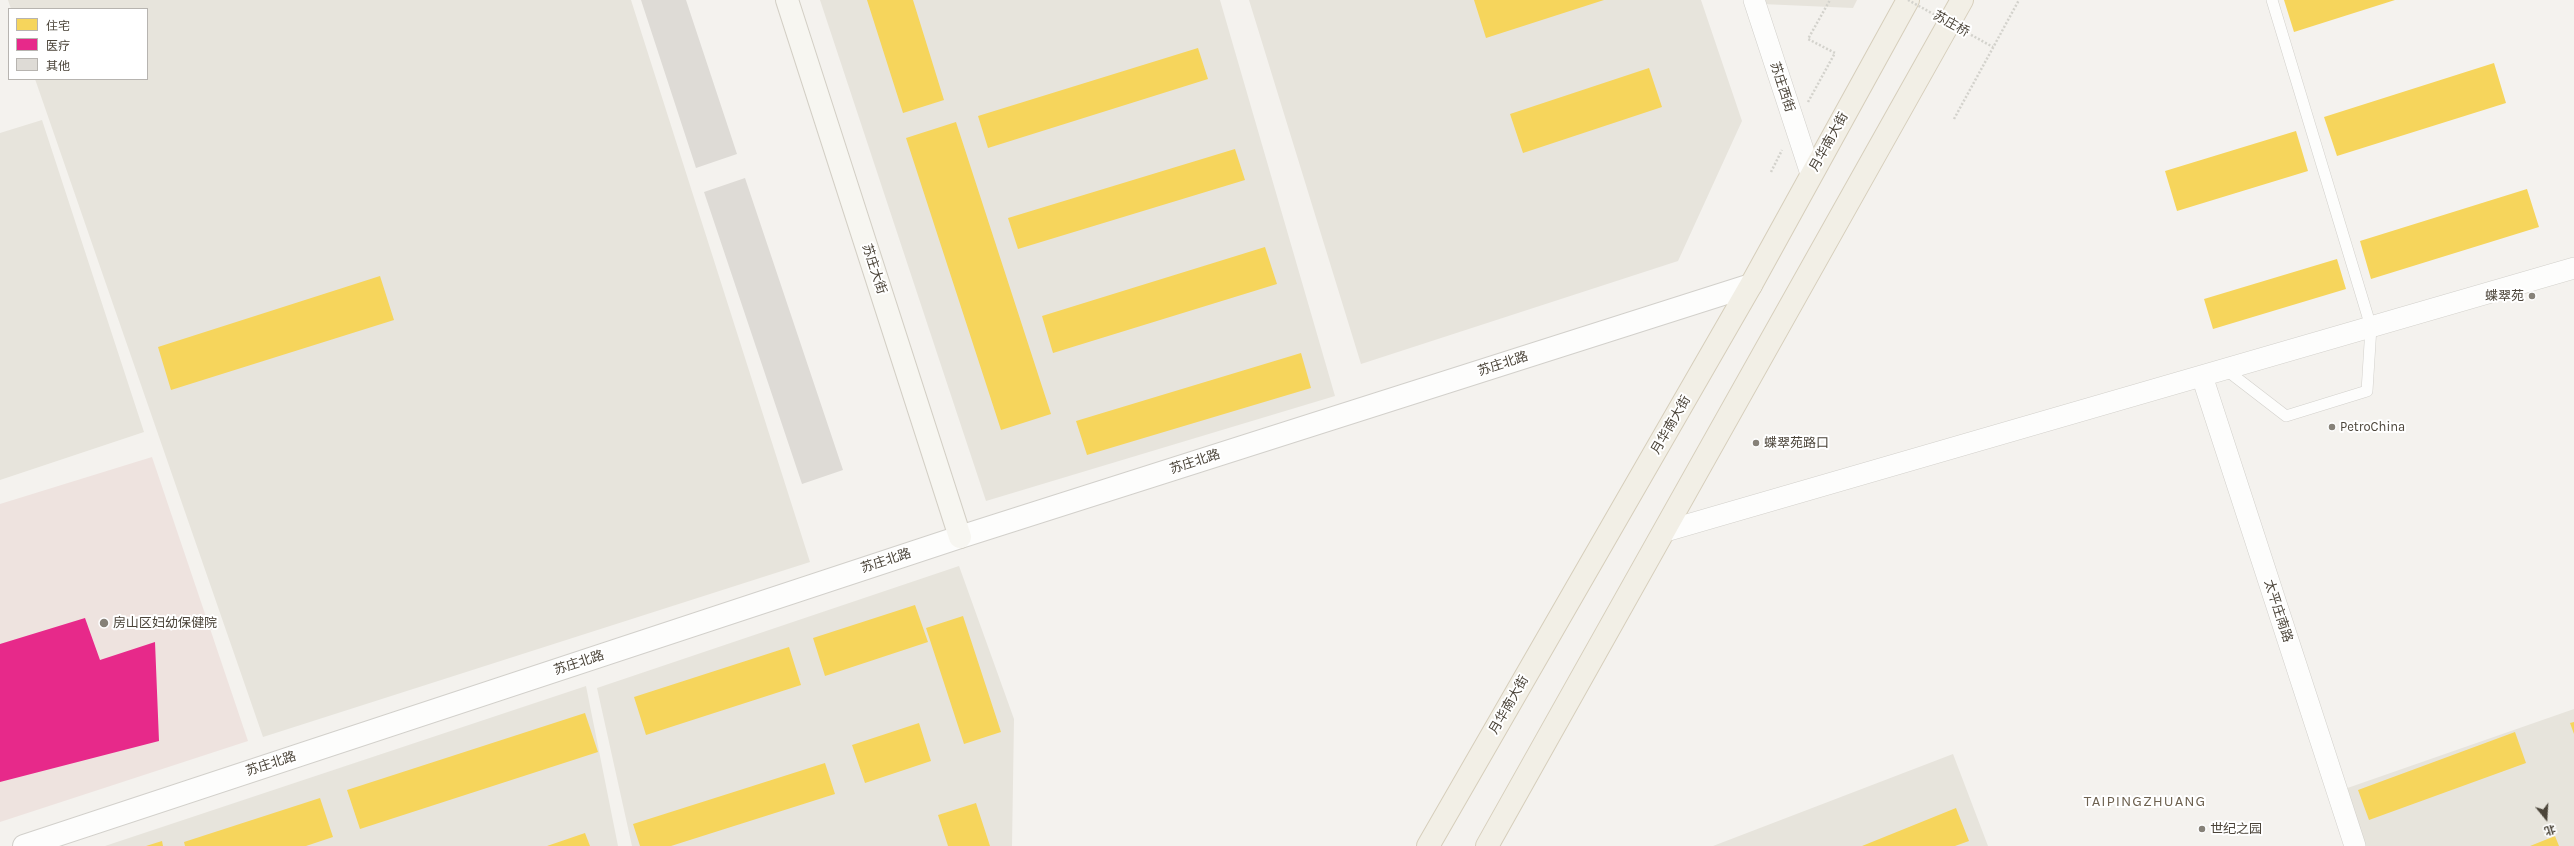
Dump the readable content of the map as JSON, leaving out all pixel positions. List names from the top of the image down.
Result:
{
  "streets": {
    "main road": ["月华南大街", "苏庄大街"],
    "street": ["苏庄西街", "苏庄北路", "太平庄南路"],
    "path": ["苏庄桥"]
  },
  "crossings": [
    ["苏庄桥", "月华南大街"],
    ["苏庄西街", "月华南大街"],
    ["月华南大街", "苏庄北路"],
    ["苏庄大街", "苏庄北路"]
  ],
  "districts": ["TAIPINGZHUANG"],
  "places": [
    "蝶翠苑",
    "PetroChina",
    "蝶翠苑路口",
    "房山区妇幼保健院",
    "世纪之园"
  ],
  "legend": ["住宅", "医疗", "其他"],
  "north": "bottom"
}
